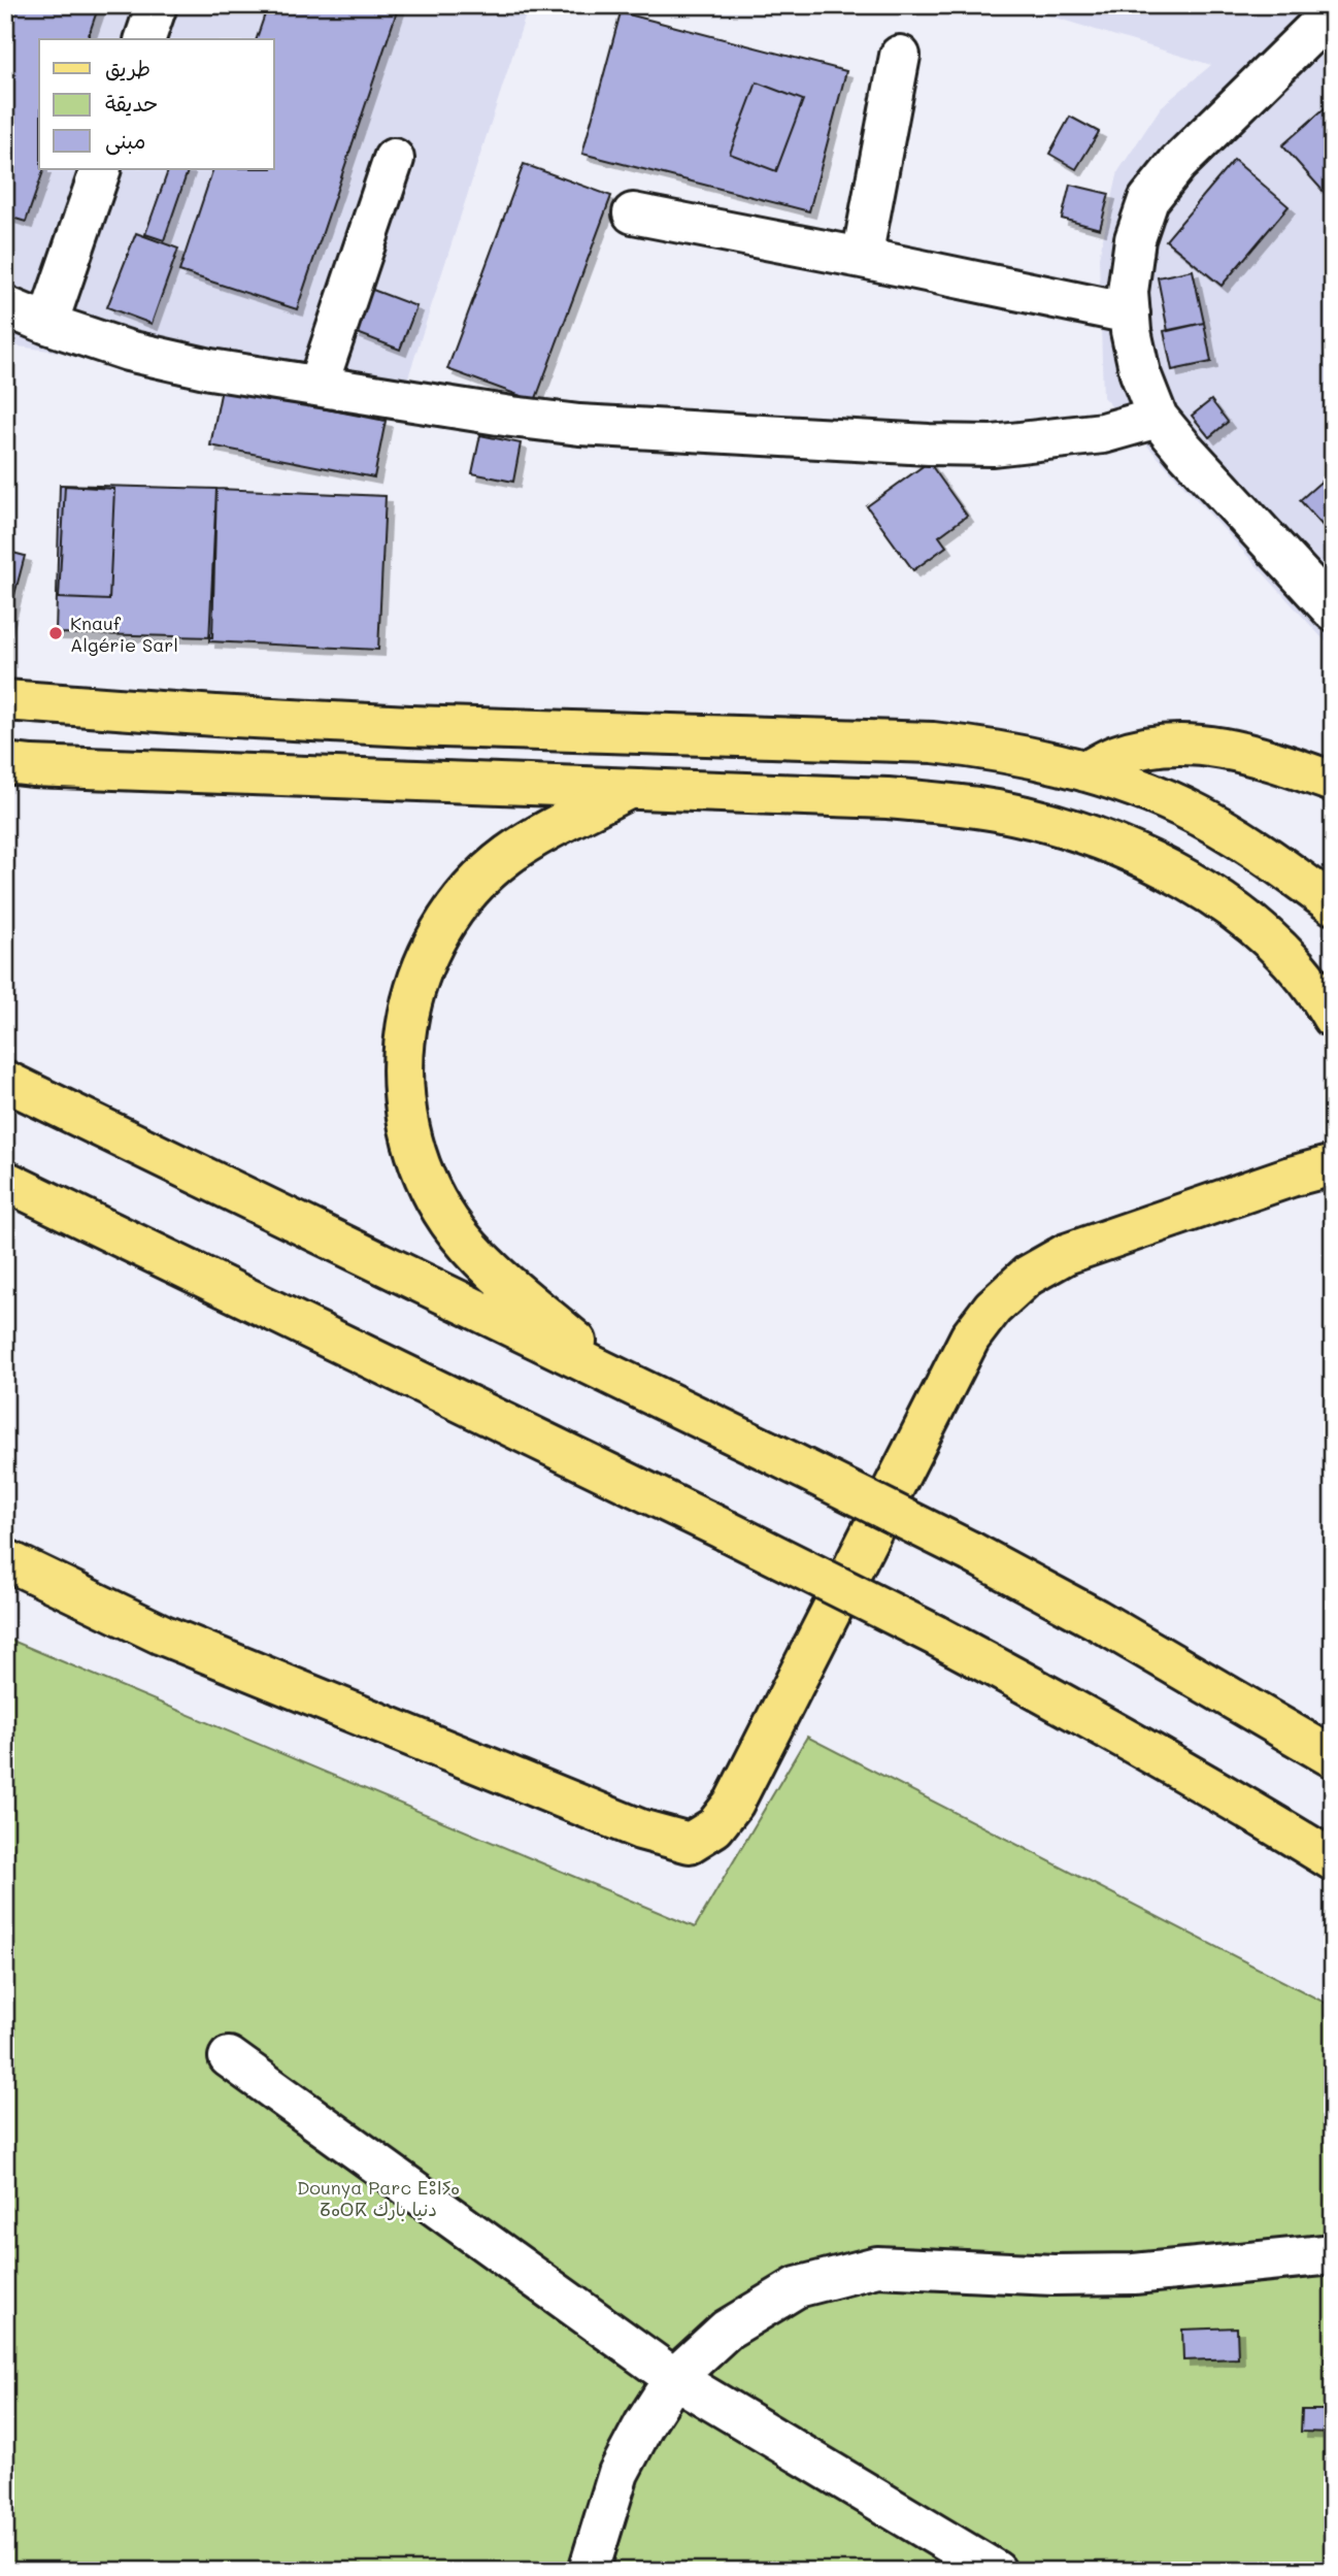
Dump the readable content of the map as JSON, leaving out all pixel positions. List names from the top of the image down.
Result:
{
  "parks": ["Dounya Parc ⴹⵓⵏⵢⴰ ⵒⴰⵔⴽ دنيا بارك"],
  "places": ["Knauf Algérie Sarl"],
  "legend": ["طريق", "حديقة", "مبنى"]
}
